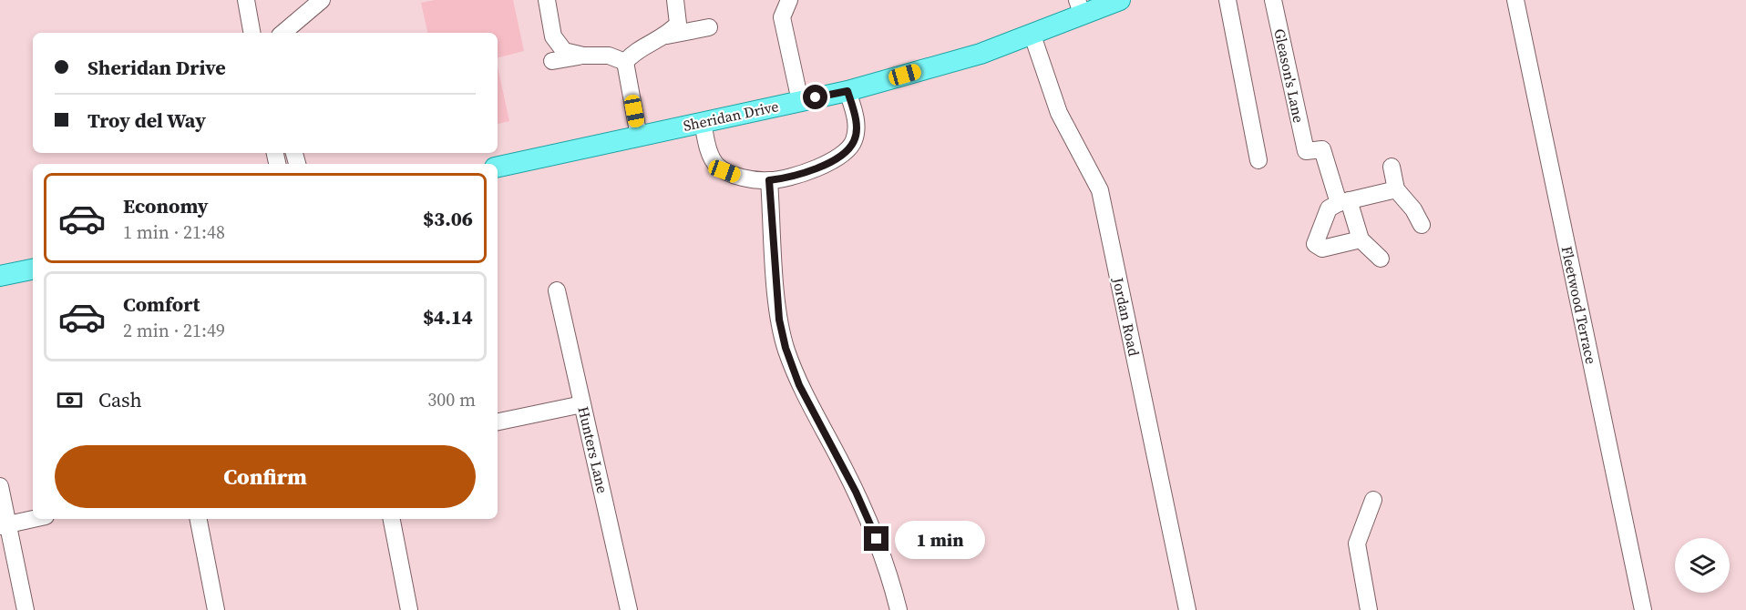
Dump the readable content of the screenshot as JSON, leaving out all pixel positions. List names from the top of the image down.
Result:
{
  "streets": {
    "main road": ["Sheridan Drive"],
    "street": [
      "Gleason's Lane",
      "Fleetwood Terrace",
      "Jordan Road",
      "Hunters Lane"
    ]
  },
  "crossings": [
    ["Sheridan Drive", "Jordan Road"]
  ],
  "page": {
    "banner": ["Sheridan Drive", "Troy del Way"],
    "list": [
      {
        "name": "Economy",
        "note": "1 min · 21:48",
        "value": "$3.06"
      },
      {
        "name": "Comfort",
        "note": "2 min · 21:49",
        "value": "$4.14"
      }
    ],
    "pay": ["Cash", "300 m"],
    "buttons": "Confirm",
    "bubble": "1 min"
  }
}
